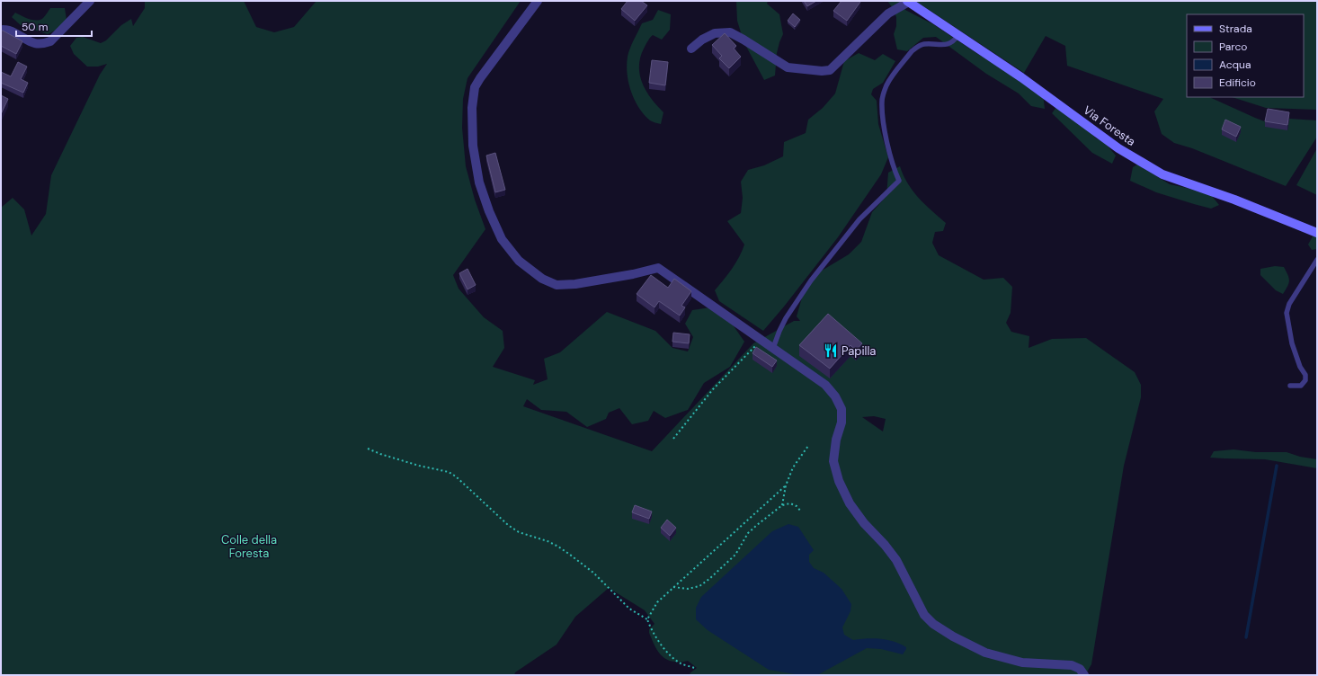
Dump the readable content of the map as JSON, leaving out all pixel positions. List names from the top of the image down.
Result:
{
  "streets": {
    "main road": ["Via Foresta"]
  },
  "parks": ["Colle della Foresta"],
  "places": {
    "restaurant": ["Papilla"]
  },
  "legend": [
    "Strada",
    "Parco",
    "Acqua",
    "Edificio"
  ],
  "scale_bar": "50 m"
}
